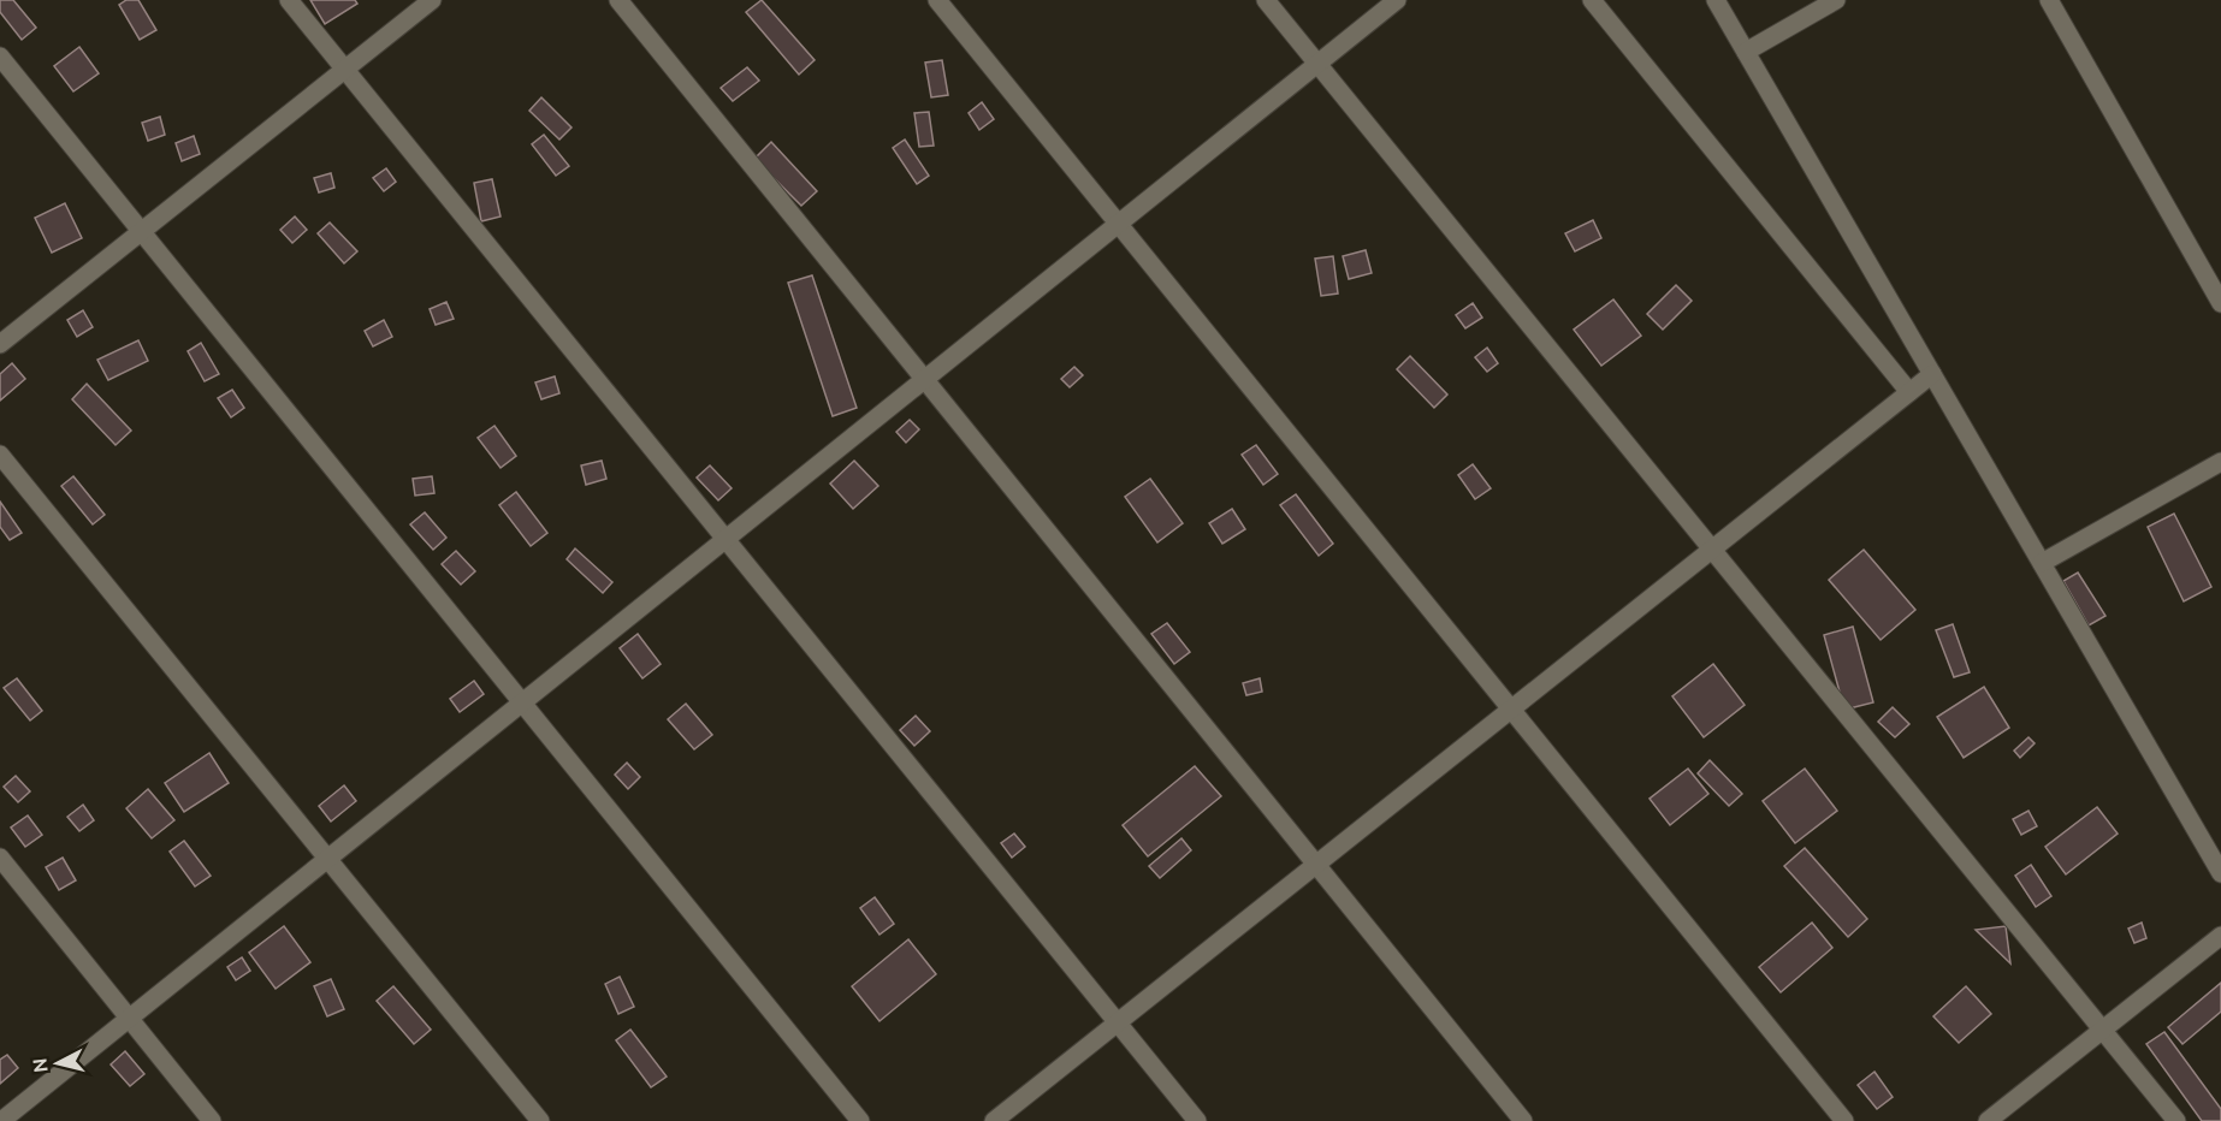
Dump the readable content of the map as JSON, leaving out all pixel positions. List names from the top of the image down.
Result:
{
  "north": "left"
}
